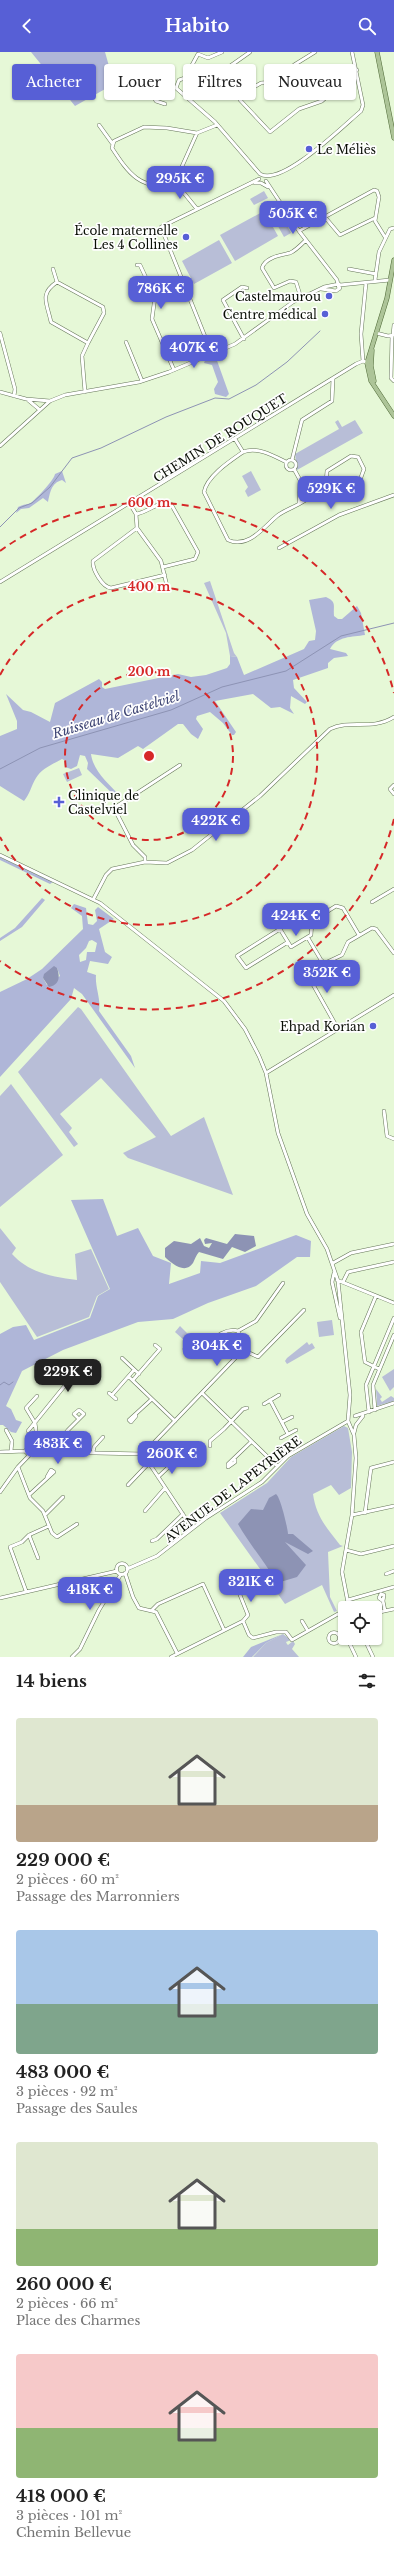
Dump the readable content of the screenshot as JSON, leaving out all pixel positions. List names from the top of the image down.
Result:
{
  "streets": {
    "street": ["CHEMIN DE ROUQUET", "AVENUE DE LAPEYRIÈRE"]
  },
  "water": ["Ruisseau de Castelviel"],
  "places": {
    "other": [
      "Le Méliès",
      "École maternelle Les 4 Collines",
      "Castelmaurou",
      "Centre médical",
      "Ehpad Korian"
    ],
    "health": ["Clinique de Castelviel"]
  },
  "page": {
    "header": "Habito",
    "chip": [
      "Acheter",
      "Louer",
      "Filtres",
      "Nouveau"
    ],
    "price": [
      "295K €",
      "505K €",
      "786K €",
      "407K €",
      "529K €",
      "422K €",
      "424K €",
      "352K €",
      "304K €",
      "229K €",
      "483K €",
      "260K €",
      "321K €",
      "418K €"
    ],
    "heading": "14 biens",
    "list": [
      {
        "name": "229 000 €",
        "note": "2 pièces · 60 m² · Passage des Marronniers"
      },
      {
        "name": "483 000 €",
        "note": "3 pièces · 92 m² · Passage des Saules"
      },
      {
        "name": "260 000 €",
        "note": "2 pièces · 66 m² · Place des Charmes"
      },
      {
        "name": "418 000 €",
        "note": "3 pièces · 101 m² · Chemin Bellevue"
      }
    ]
  },
  "rings": ["600 m", "400 m", "200 m"]
}
